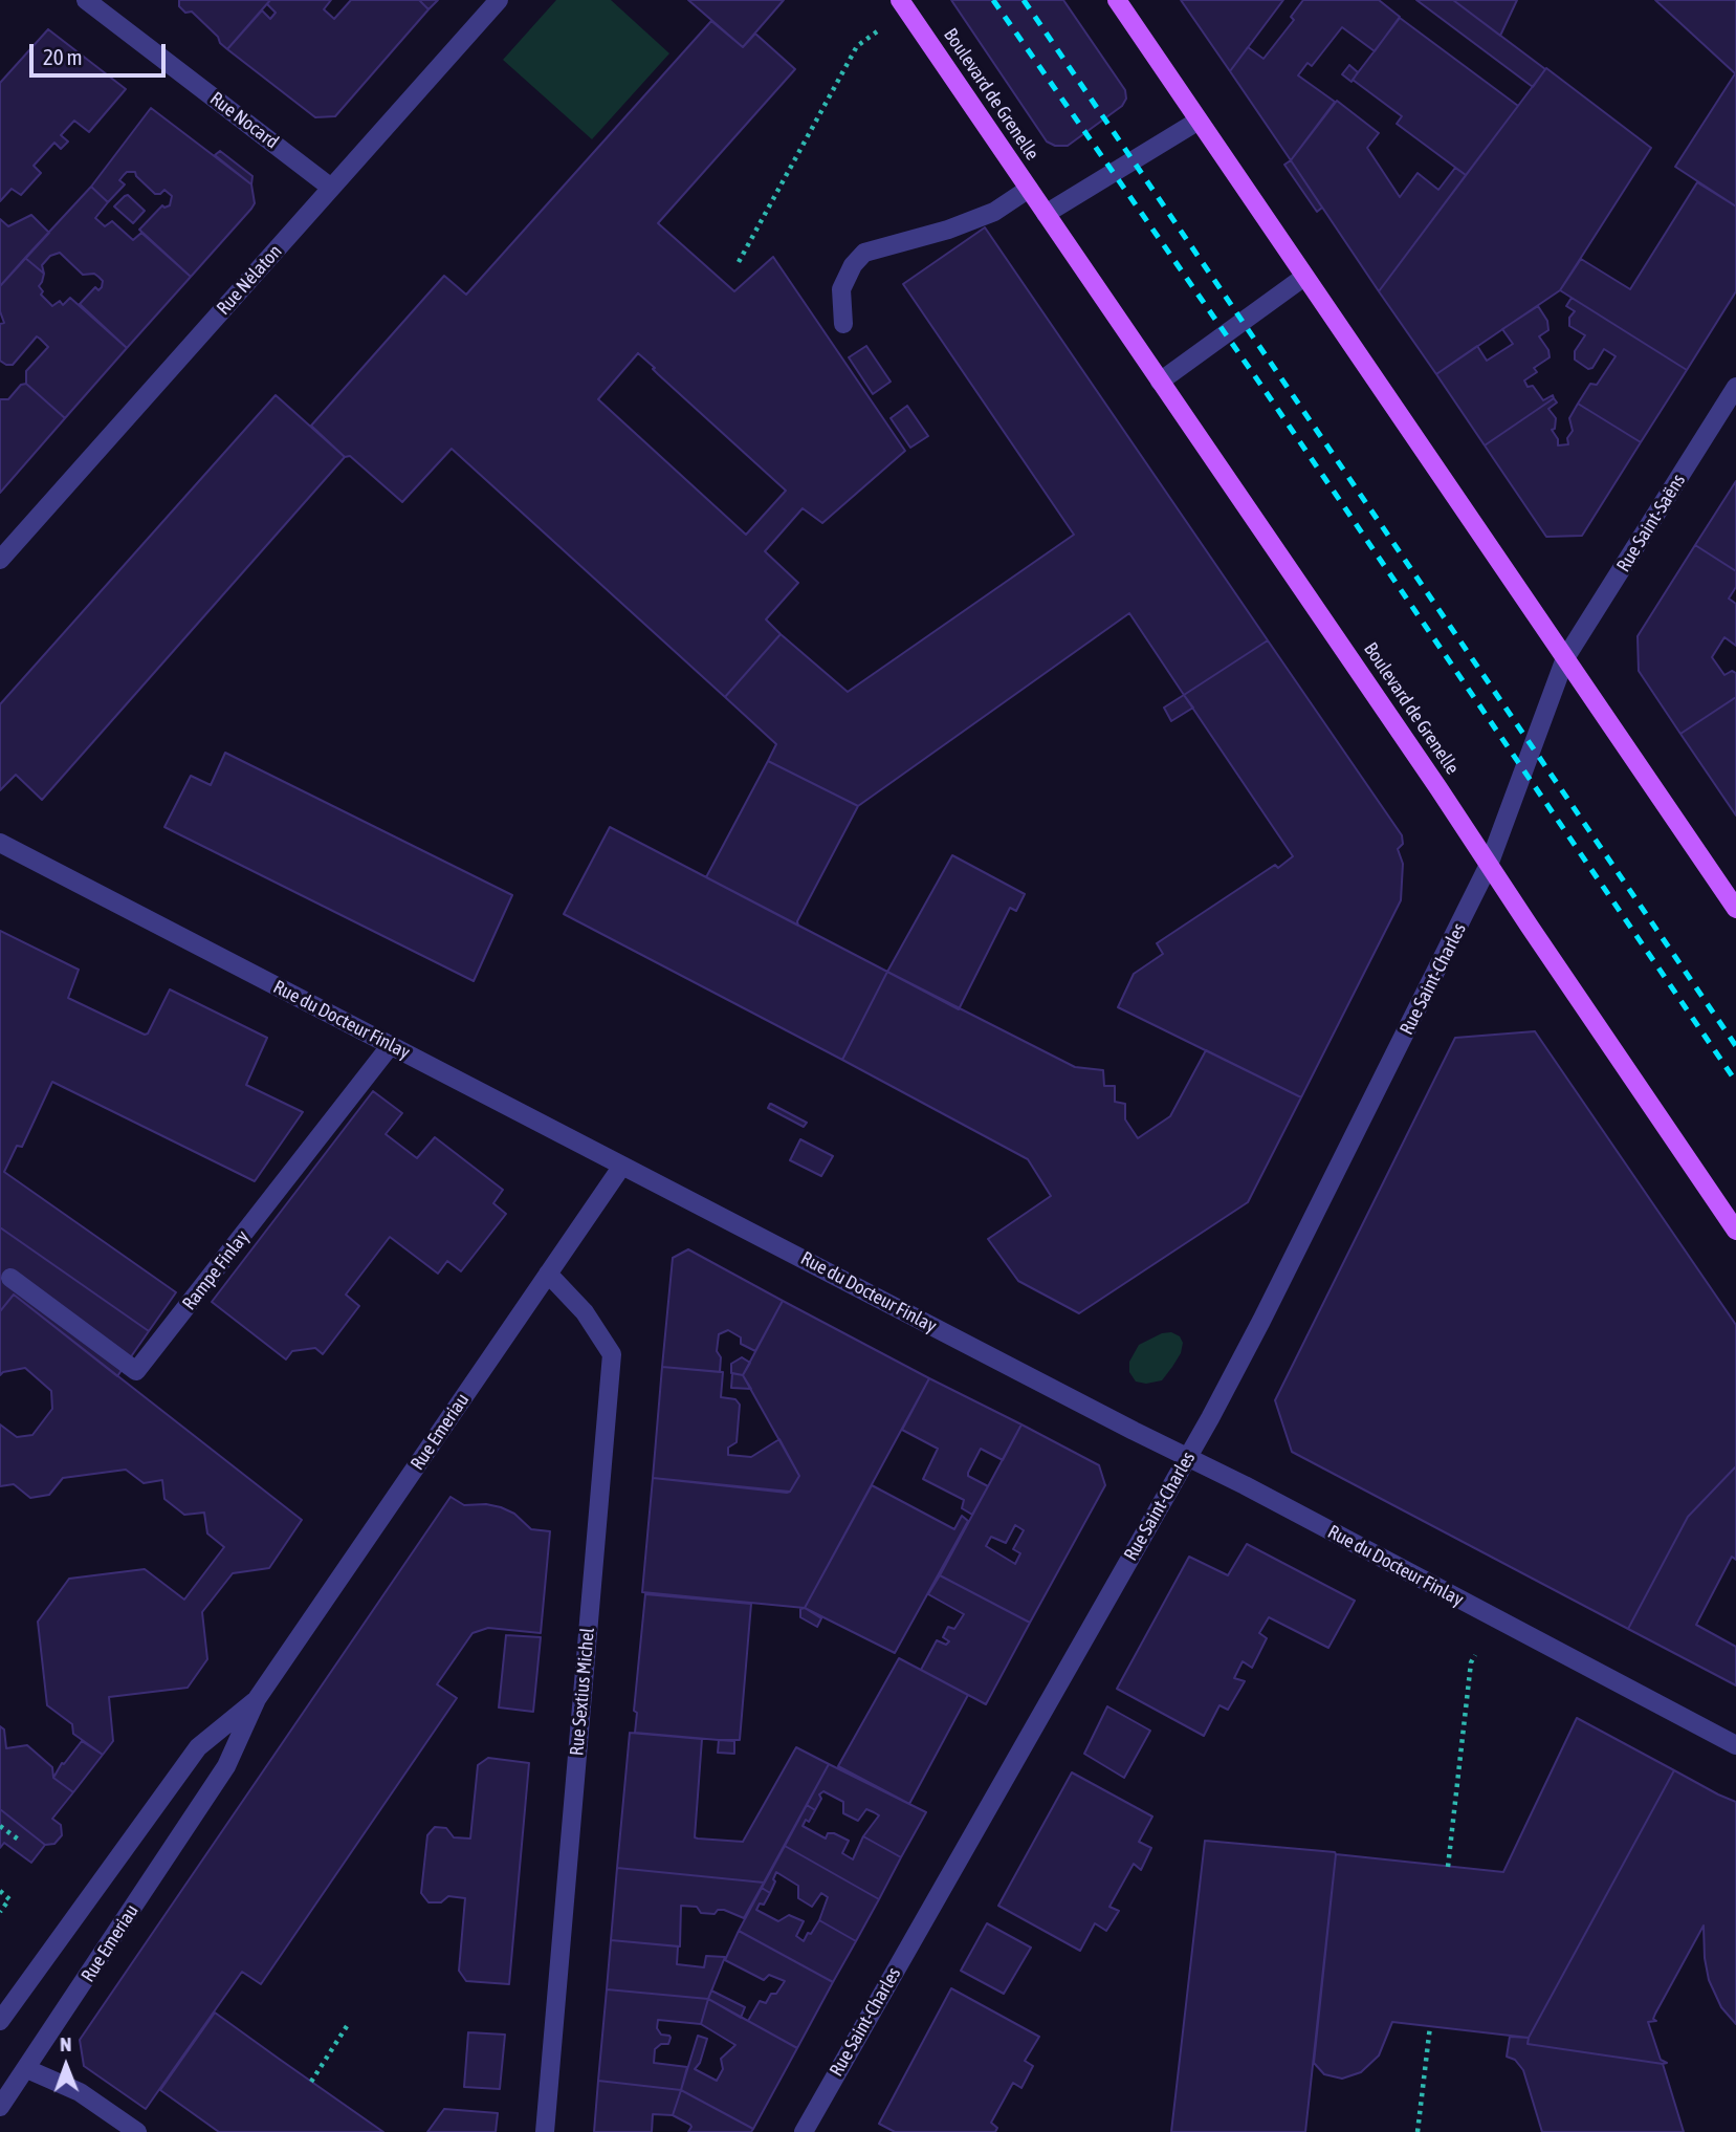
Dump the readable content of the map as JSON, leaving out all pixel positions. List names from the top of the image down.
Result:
{
  "streets": {
    "main road": ["Boulevard de Grenelle"],
    "street": [
      "Rue Nocard",
      "Rue Nélaton",
      "Rue Saint-Saëns",
      "Rue Saint-Charles",
      "Rue du Docteur Finlay",
      "Rampe Finlay",
      "Rue Emeriau",
      "Rue Sextius Michel"
    ]
  },
  "crossings": [
    ["Boulevard de Grenelle", "Rue Saint-Saëns"],
    ["Boulevard de Grenelle", "Rue Saint-Charles"],
    ["Rue Nocard", "Rue Nélaton"],
    ["Rue Saint-Saëns", "Rue Saint-Charles"],
    ["Rue Saint-Charles", "Rue du Docteur Finlay"],
    ["Rue du Docteur Finlay", "Rampe Finlay"],
    ["Rue du Docteur Finlay", "Rue Emeriau"],
    ["Rue Emeriau", "Rue Sextius Michel"]
  ],
  "scale_bar": "20 m",
  "north": "top"
}
